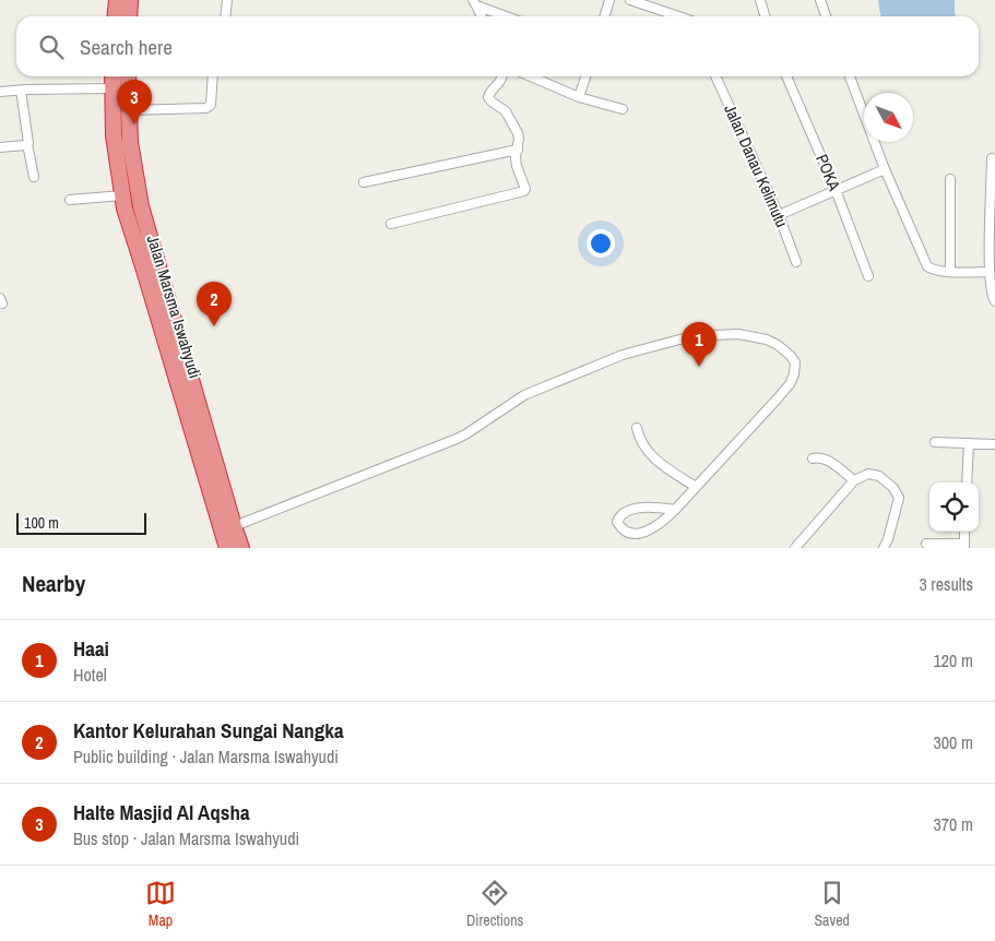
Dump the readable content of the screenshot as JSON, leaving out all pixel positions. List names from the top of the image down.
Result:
{
  "streets": {
    "highway": ["Jalan Marsma Iswahyudi"],
    "street": ["Jalan Danau Kelimutu", "POKA"]
  },
  "scale_bar": "100 m",
  "north": "bottom right",
  "page": {
    "search": "Search here",
    "pins": ["3", "2", "1"],
    "scale": "100 m",
    "heading": ["Nearby", "3 results"],
    "list": [
      {
        "mark": "1",
        "name": "Haai",
        "note": "Hotel",
        "value": "120 m"
      },
      {
        "mark": "2",
        "name": "Kantor Kelurahan Sungai Nangka",
        "note": "Public building · Jalan Marsma Iswahyudi",
        "value": "300 m"
      },
      {
        "mark": "3",
        "name": "Halte Masjid Al Aqsha",
        "note": "Bus stop · Jalan Marsma Iswahyudi",
        "value": "370 m"
      }
    ],
    "nav": ["Map", "Directions", "Saved"]
  }
}
